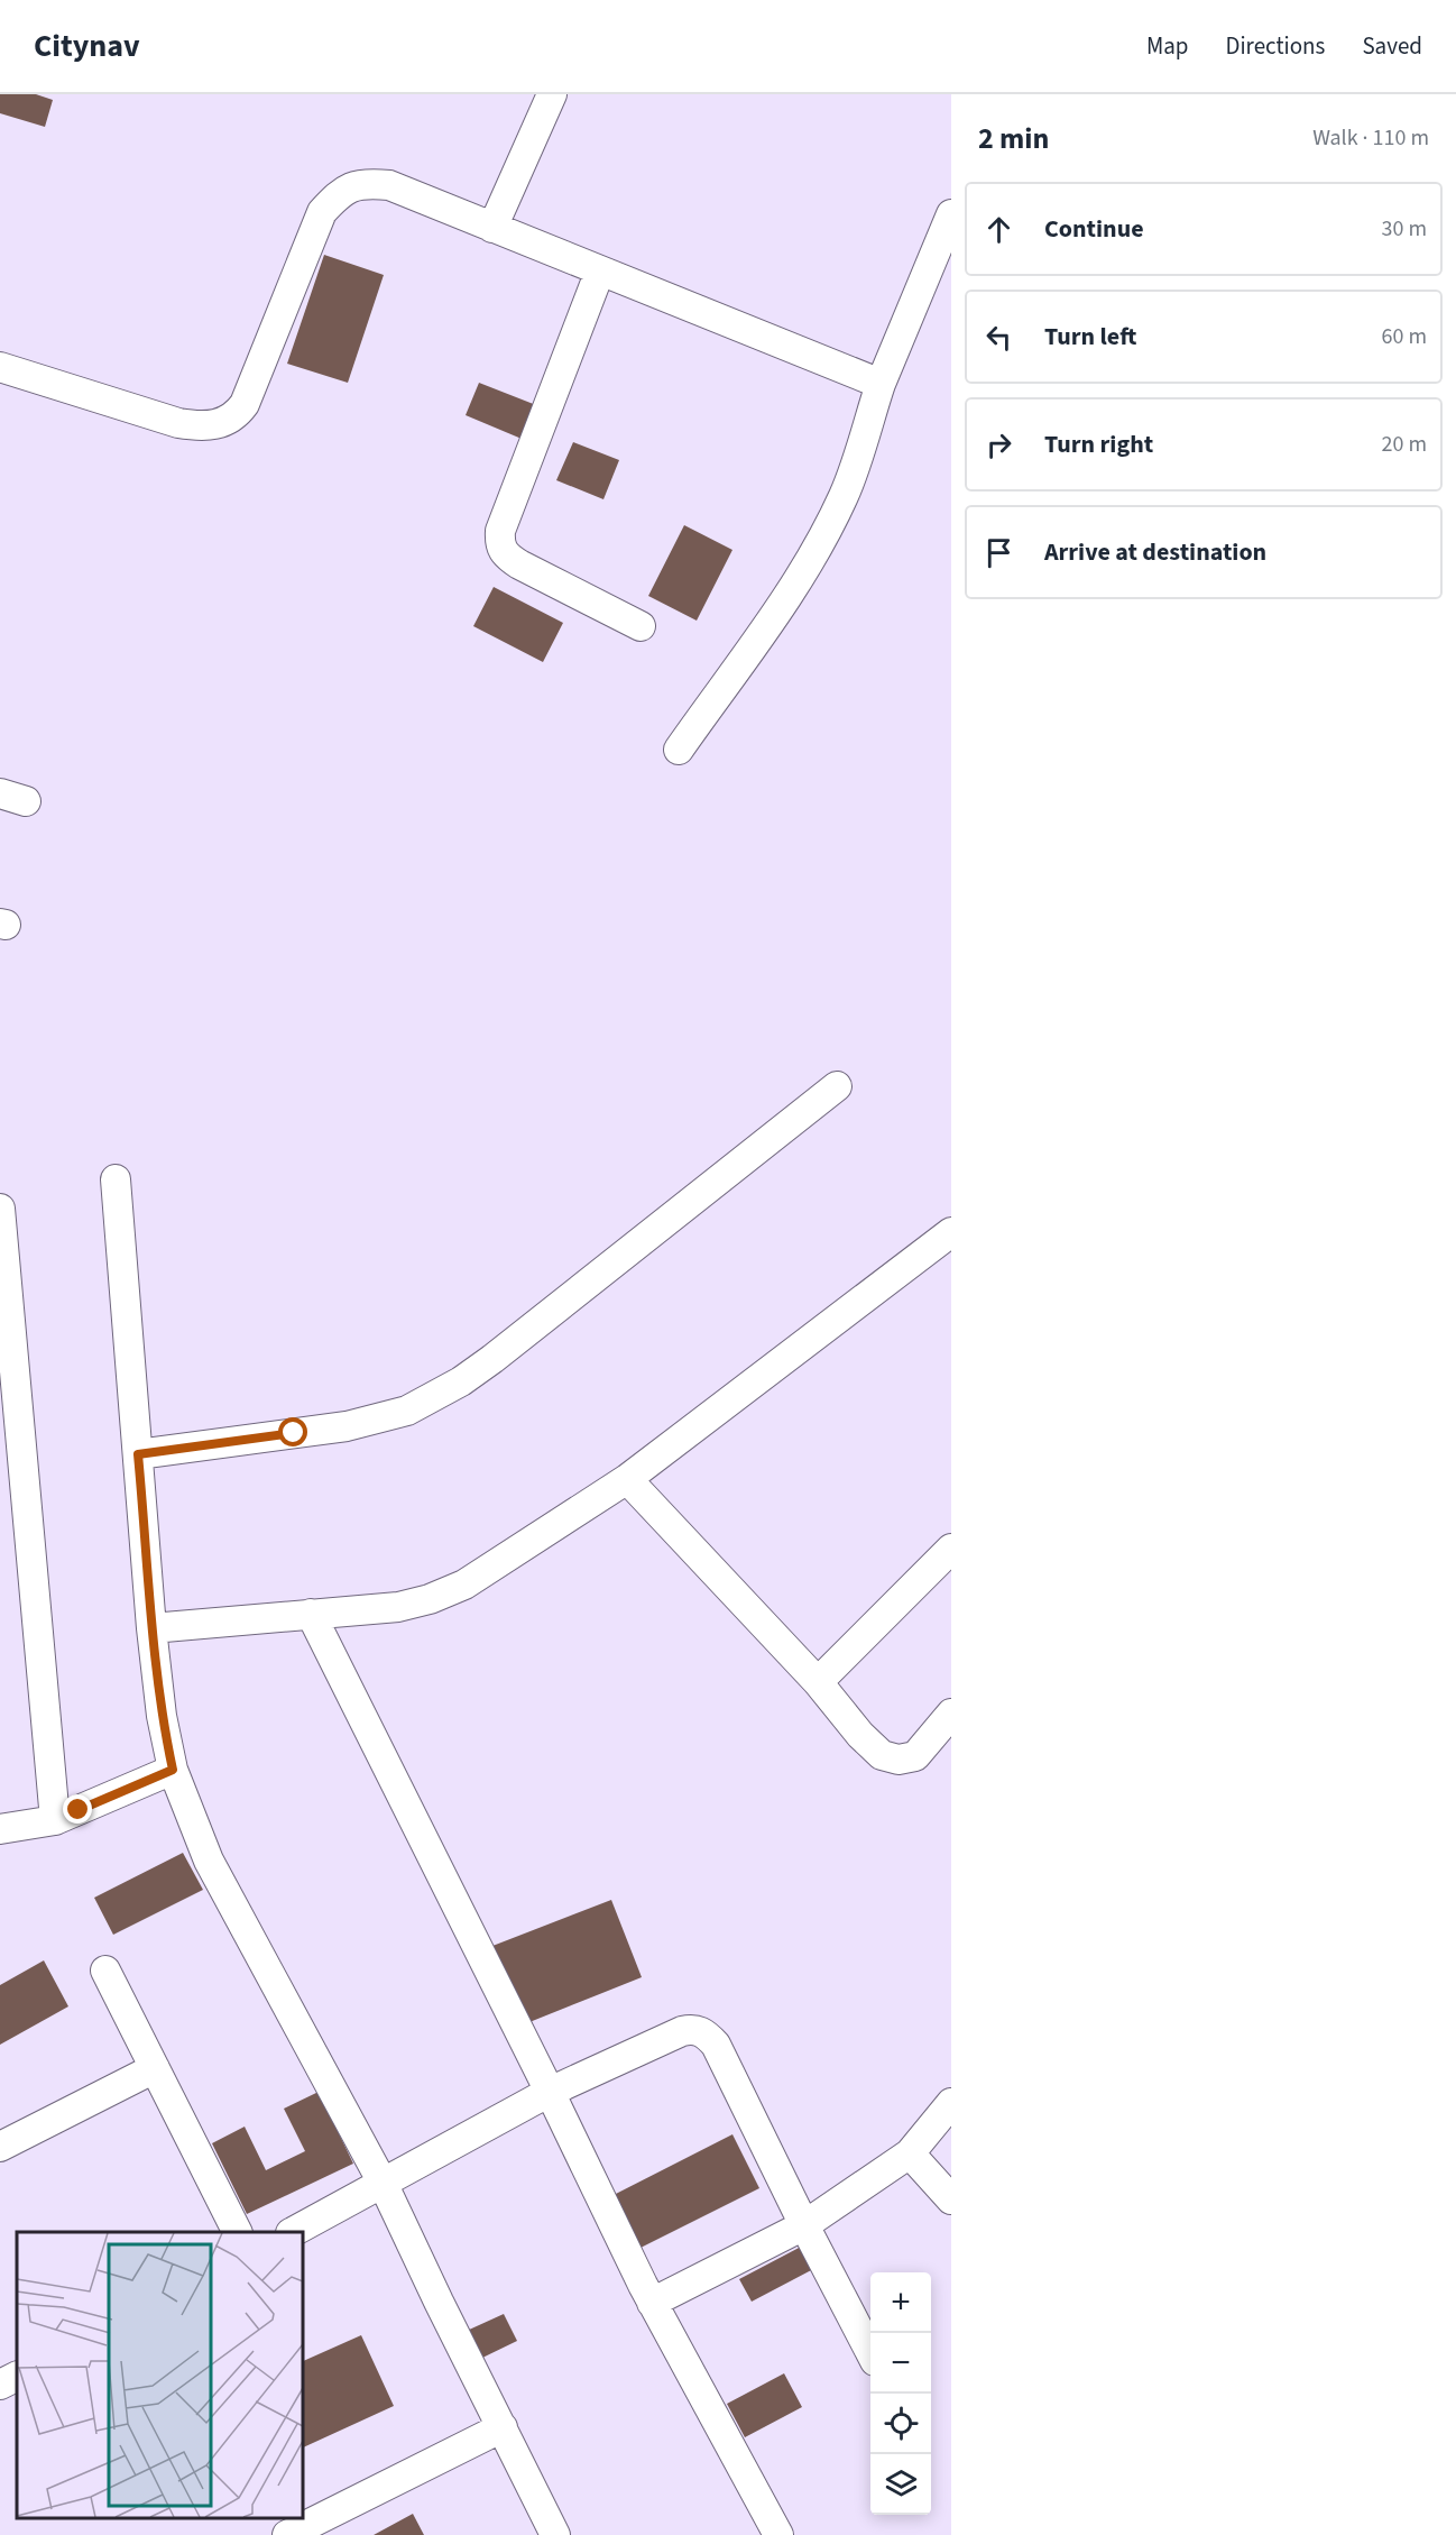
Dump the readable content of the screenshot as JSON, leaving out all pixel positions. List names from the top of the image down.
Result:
{
  "page": {
    "header": "Citynav",
    "nav": ["Map", "Directions", "Saved"],
    "heading": ["2 min", "Walk · 110 m"],
    "list": [
      ["Continue", "30 m"],
      ["Turn left", "60 m"],
      ["Turn right", "20 m"],
      "Arrive at destination"
    ],
    "map_buttons": ["+", "−"]
  }
}
